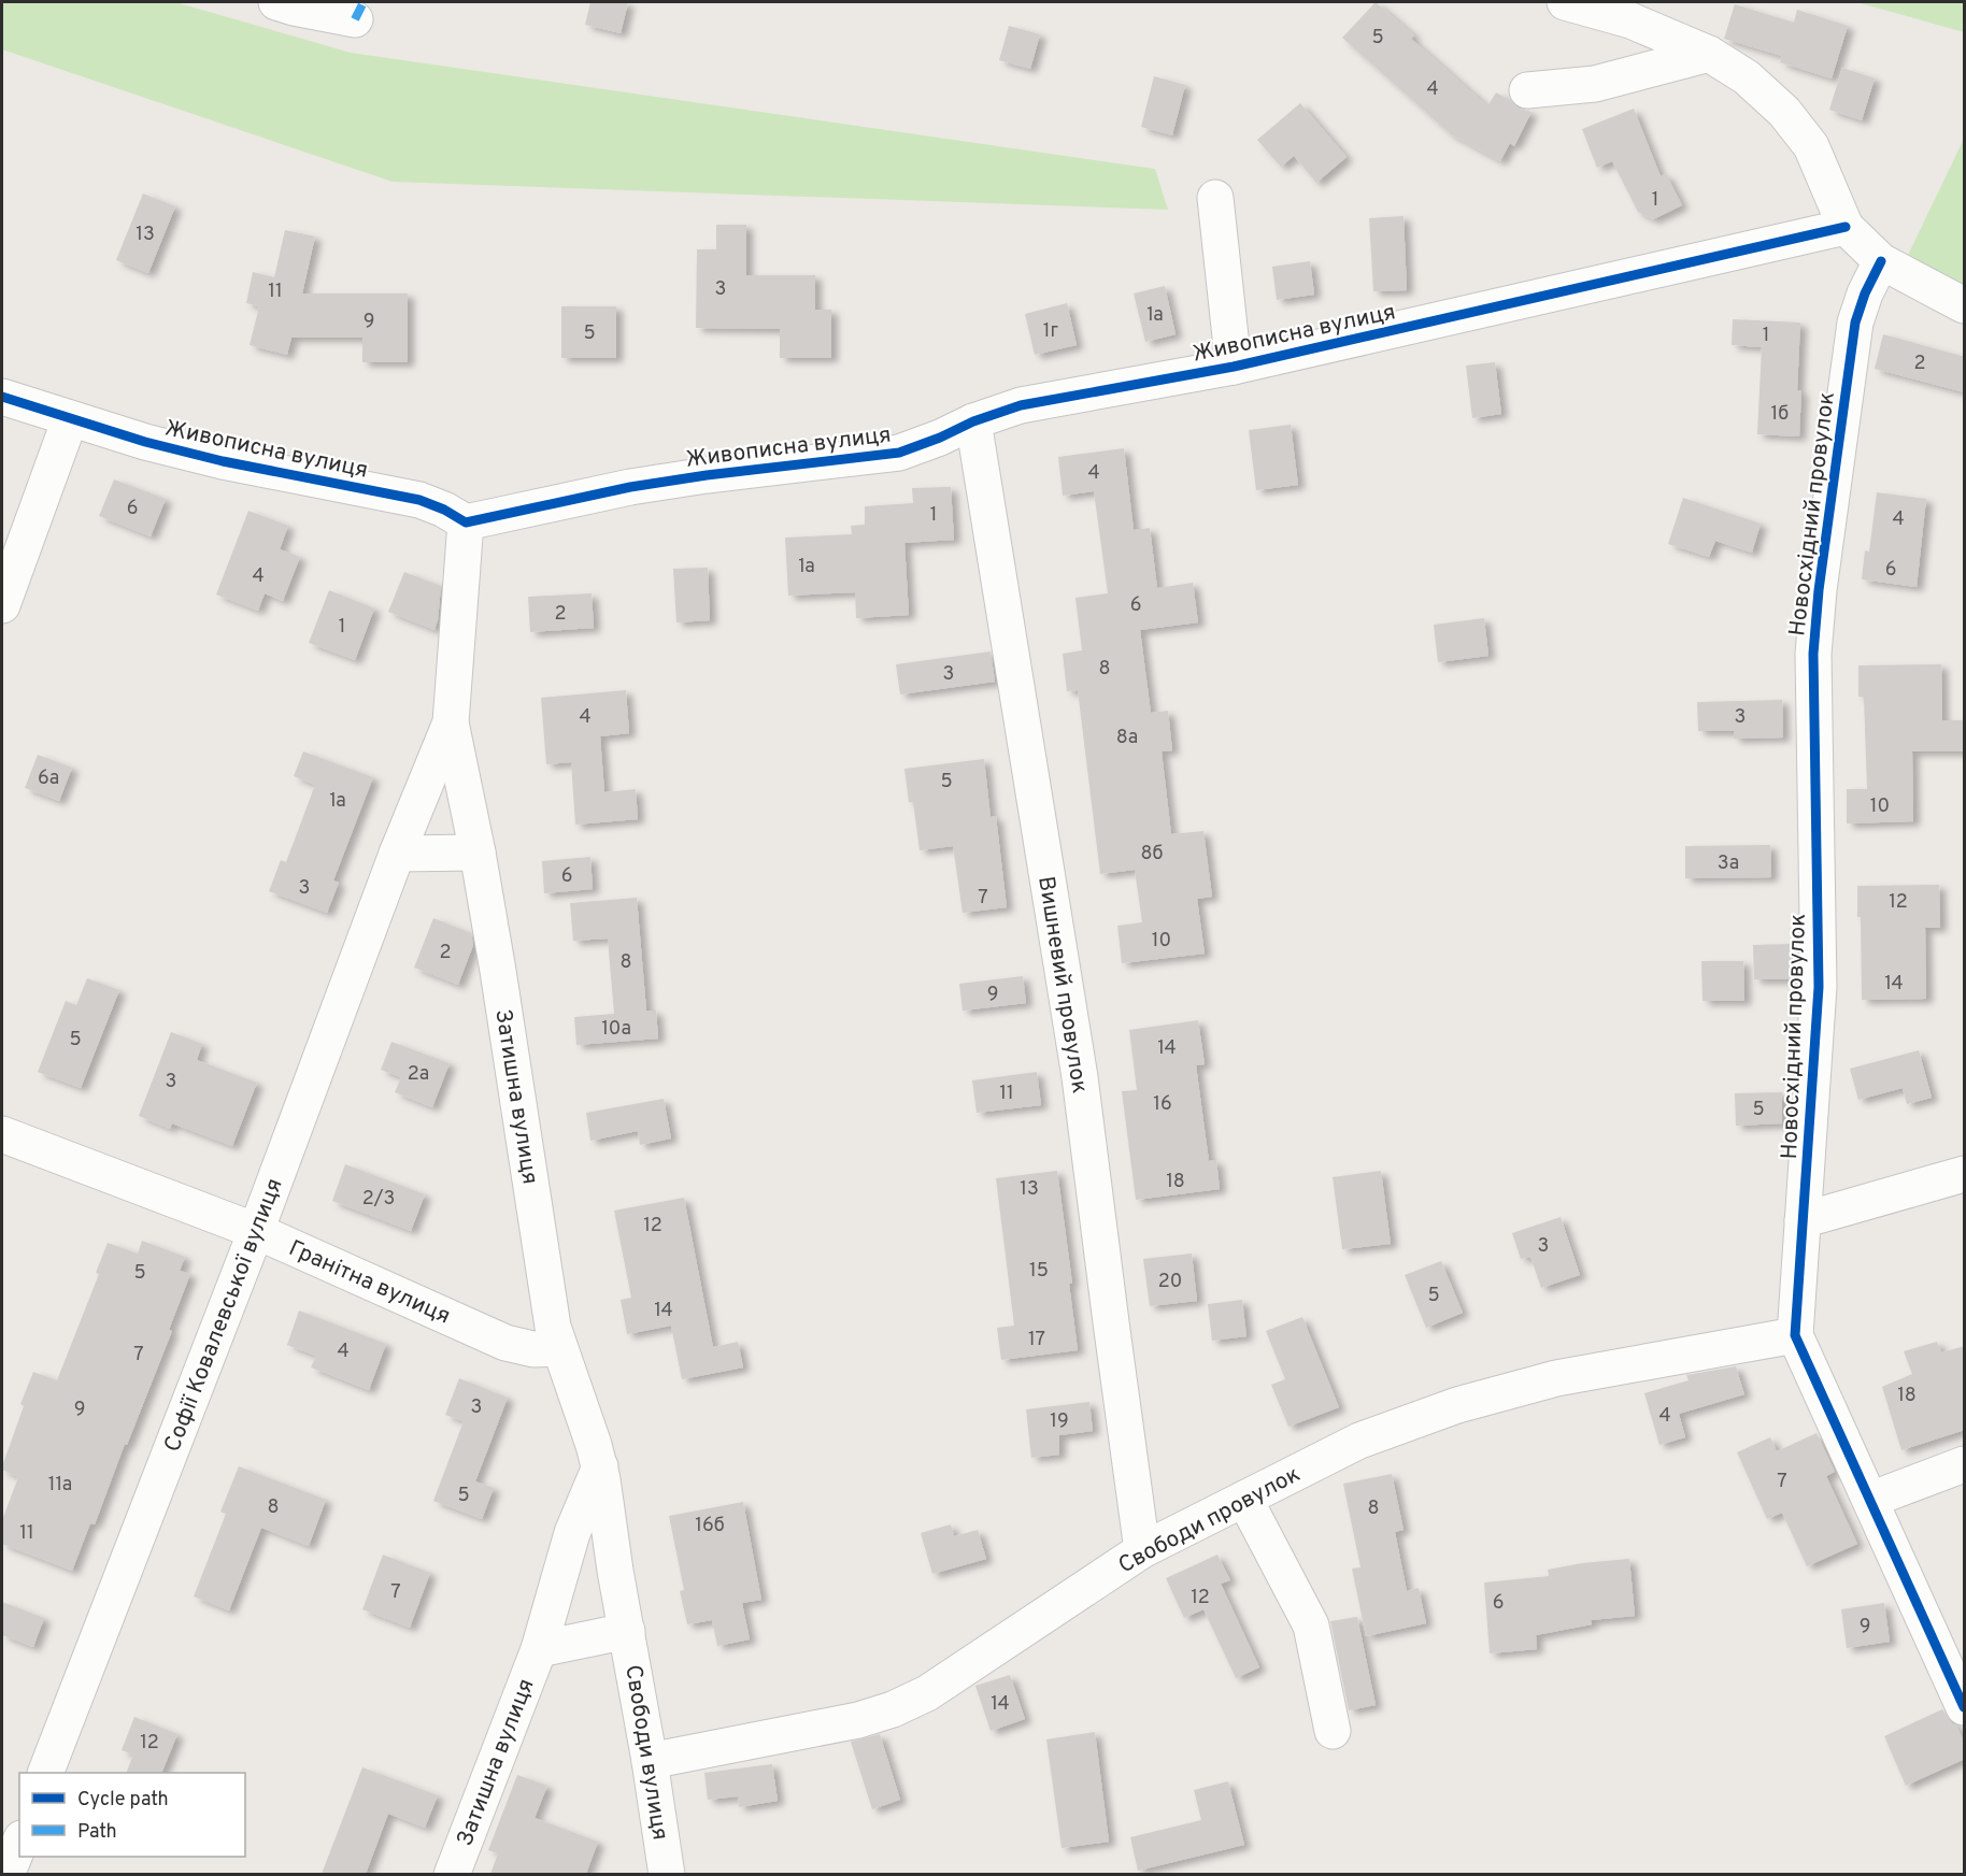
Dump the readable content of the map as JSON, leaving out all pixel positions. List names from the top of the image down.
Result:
{
  "streets": {
    "street": [
      "Живописна вулиця",
      "Новосхідний провулок",
      "Вишневий провулок",
      "Затишна вулиця",
      "Гранітна вулиця",
      "Софії Ковалевської вулиця",
      "Свободи провулок",
      "Свободи вулиця"
    ]
  },
  "crossings": [
    ["Живописна вулиця", "Вишневий провулок"],
    ["Живописна вулиця", "Софії Ковалевської вулиця"],
    ["Новосхідний провулок", "Свободи провулок"],
    ["Вишневий провулок", "Свободи провулок"],
    ["Затишна вулиця", "Гранітна вулиця"],
    ["Затишна вулиця", "Софії Ковалевської вулиця"],
    ["Затишна вулиця", "Свободи вулиця"],
    ["Гранітна вулиця", "Софії Ковалевської вулиця"],
    ["Свободи провулок", "Свободи вулиця"]
  ],
  "house_numbers": [
    "5",
    "4",
    "1",
    "13",
    "3",
    "11",
    "1а",
    "9",
    "1г",
    "5",
    "1",
    "2",
    "1б",
    "4",
    "6",
    "1",
    "4",
    "1а",
    "6",
    "4",
    "6",
    "2",
    "1",
    "8",
    "3",
    "4",
    "3",
    "8а",
    "6а",
    "5",
    "1а",
    "10",
    "8б",
    "3а",
    "6",
    "3",
    "7",
    "12",
    "10",
    "2",
    "8",
    "14",
    "9",
    "10а",
    "5",
    "14",
    "2а",
    "3",
    "11",
    "16",
    "5",
    "18",
    "13",
    "2/3",
    "12",
    "3",
    "15",
    "5",
    "20",
    "5",
    "14",
    "17",
    "4",
    "7",
    "18",
    "3",
    "9",
    "4",
    "19",
    "7",
    "11а",
    "5",
    "8",
    "8",
    "16б",
    "11",
    "7",
    "12",
    "6",
    "9",
    "14",
    "12"
  ],
  "legend": ["Cycle path", "Path"]
}
